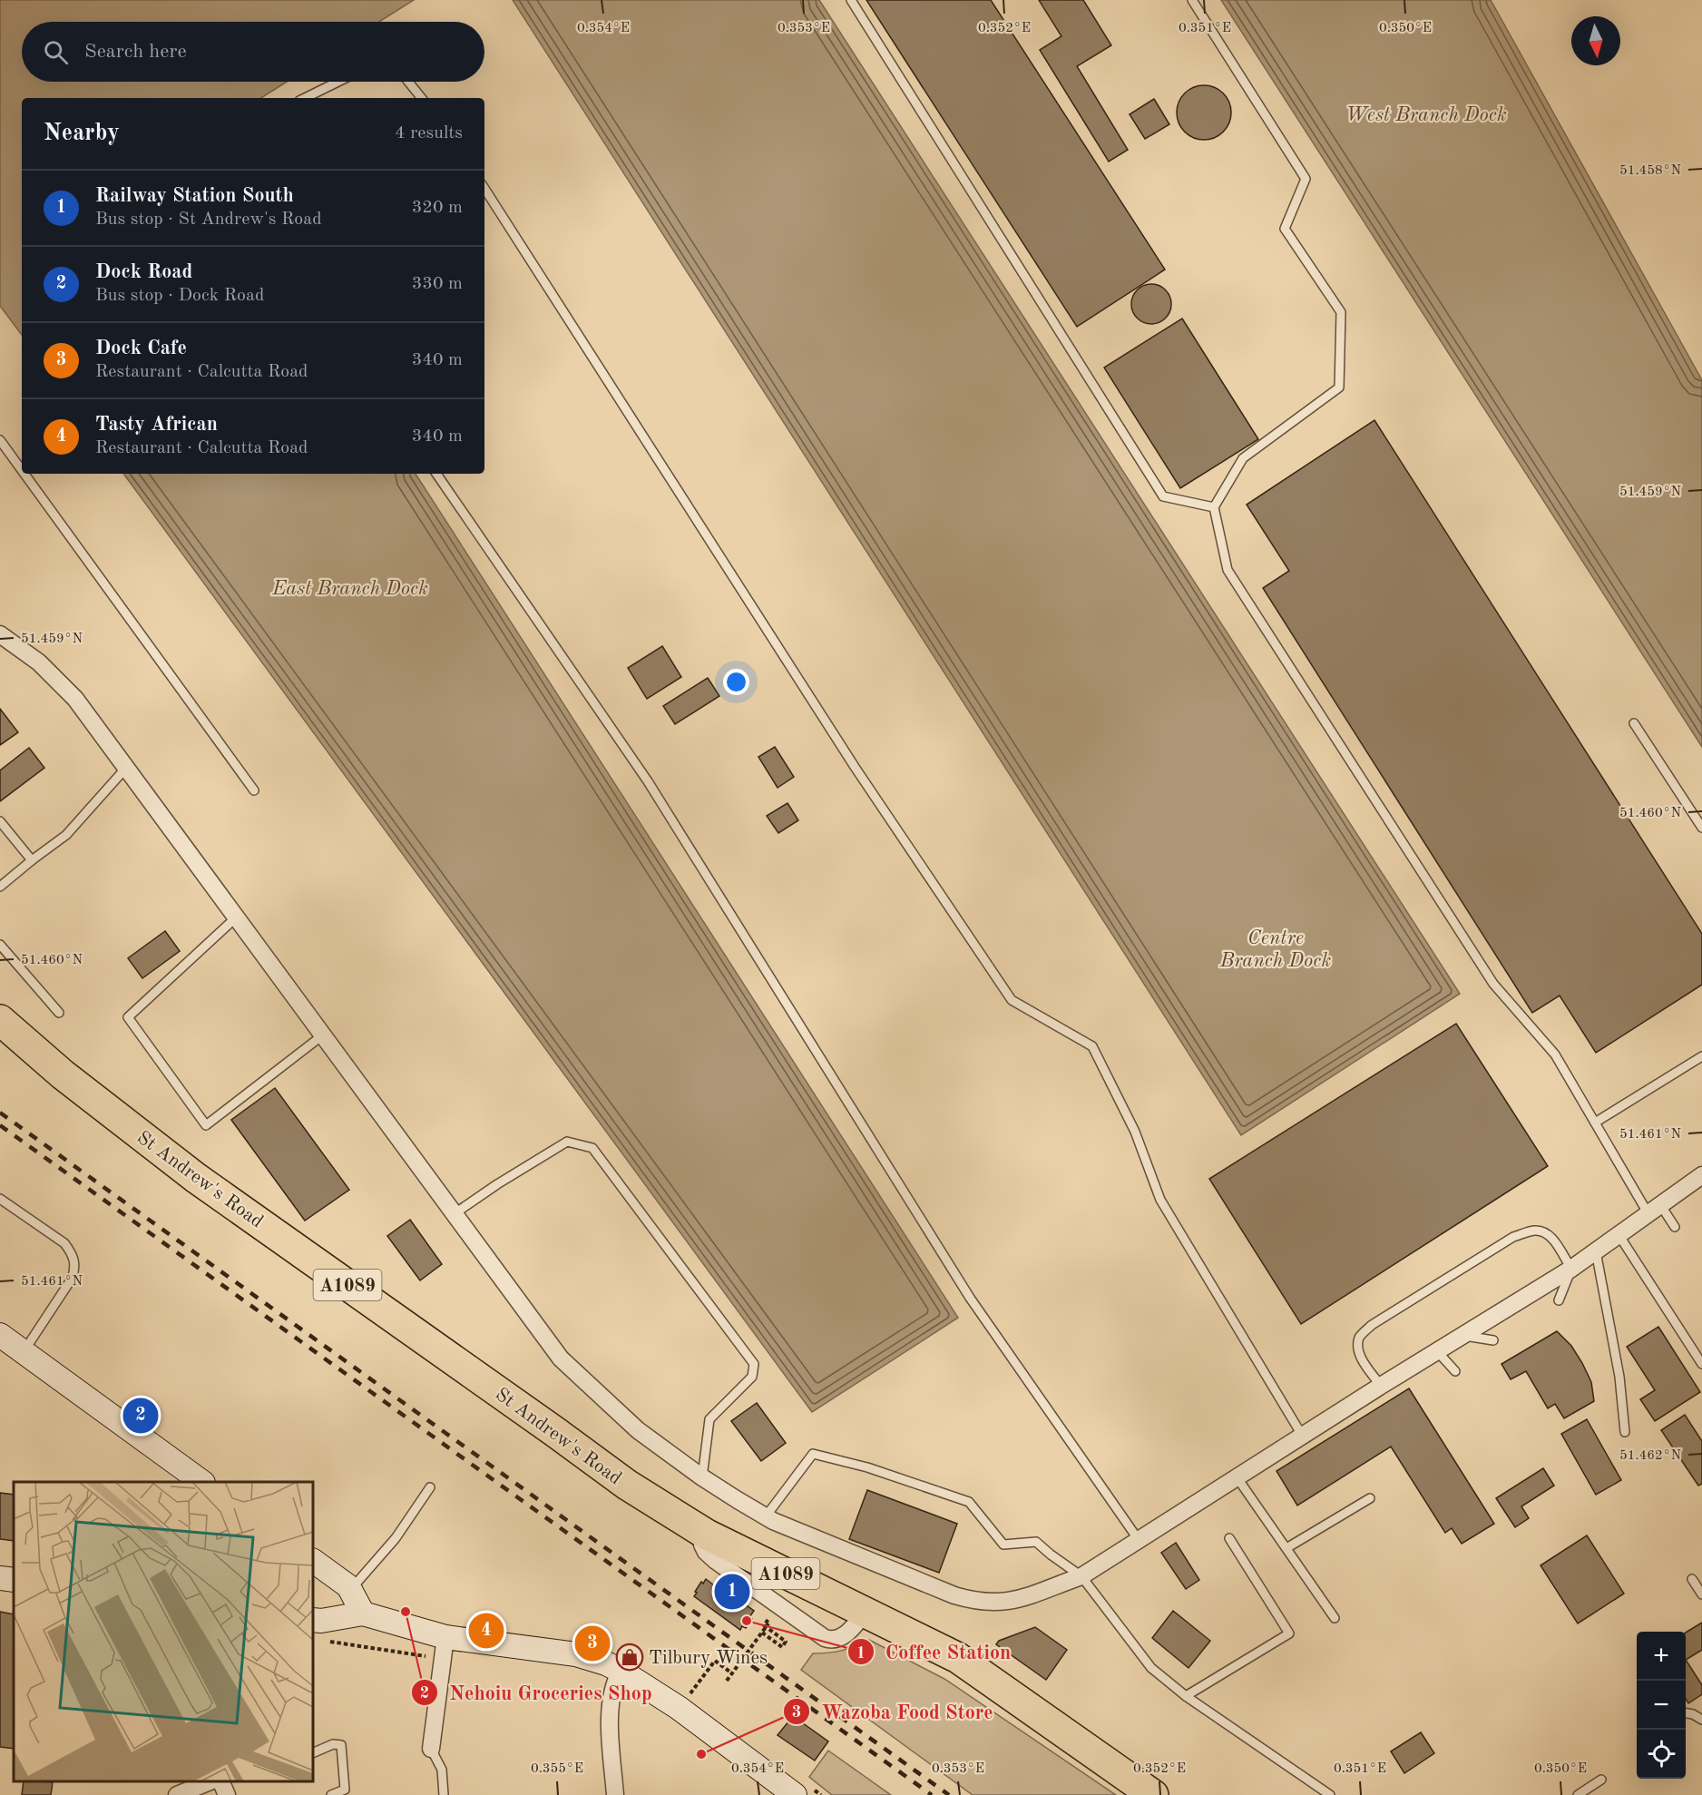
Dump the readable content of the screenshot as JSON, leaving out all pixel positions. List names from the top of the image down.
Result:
{
  "streets": {
    "highway": ["St Andrew's Road", "A1089"]
  },
  "water": ["West Branch Dock", "East Branch Dock", "Centre Branch Dock"],
  "places": {
    "other": ["Nehoiu Groceries Shop", "Coffee Station", "Wazoba Food Store"],
    "shop": ["Tilbury Wines"]
  },
  "north": "bottom",
  "page": {
    "search": "Search here",
    "heading": ["Nearby", "4 results"],
    "list": [
      {
        "mark": "1",
        "name": "Railway Station South",
        "note": "Bus stop · St Andrew's Road",
        "value": "320 m"
      },
      {
        "mark": "2",
        "name": "Dock Road",
        "note": "Bus stop · Dock Road",
        "value": "330 m"
      },
      {
        "mark": "3",
        "name": "Dock Cafe",
        "note": "Restaurant · Calcutta Road",
        "value": "340 m"
      },
      {
        "mark": "4",
        "name": "Tasty African",
        "note": "Restaurant · Calcutta Road",
        "value": "340 m"
      }
    ],
    "pins": [
      "2",
      "1",
      "4",
      "3"
    ],
    "map_buttons": ["+", "−"]
  },
  "coordinates": [
    "0.354°E",
    "0.353°E",
    "0.352°E",
    "0.351°E",
    "0.350°E",
    "51.458°N",
    "51.459°N",
    "51.460°N",
    "51.461°N",
    "51.462°N",
    "0.355°E"
  ]
}
